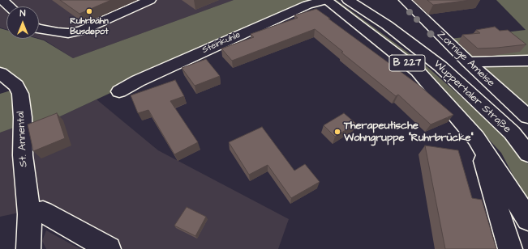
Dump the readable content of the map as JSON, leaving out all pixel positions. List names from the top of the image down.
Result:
{
  "streets": {
    "street": [
      "Steinkuhle",
      "Zornige Ameise",
      "B 227",
      "Wuppertaler Straße",
      "St. Annental"
    ]
  },
  "crossings": [
    ["Steinkuhle", "Wuppertaler Straße"]
  ],
  "places": ["Ruhrbahn Busdepot", "Therapeutische Wohngruppe \"Ruhrbrücke\""],
  "north": "top"
}
